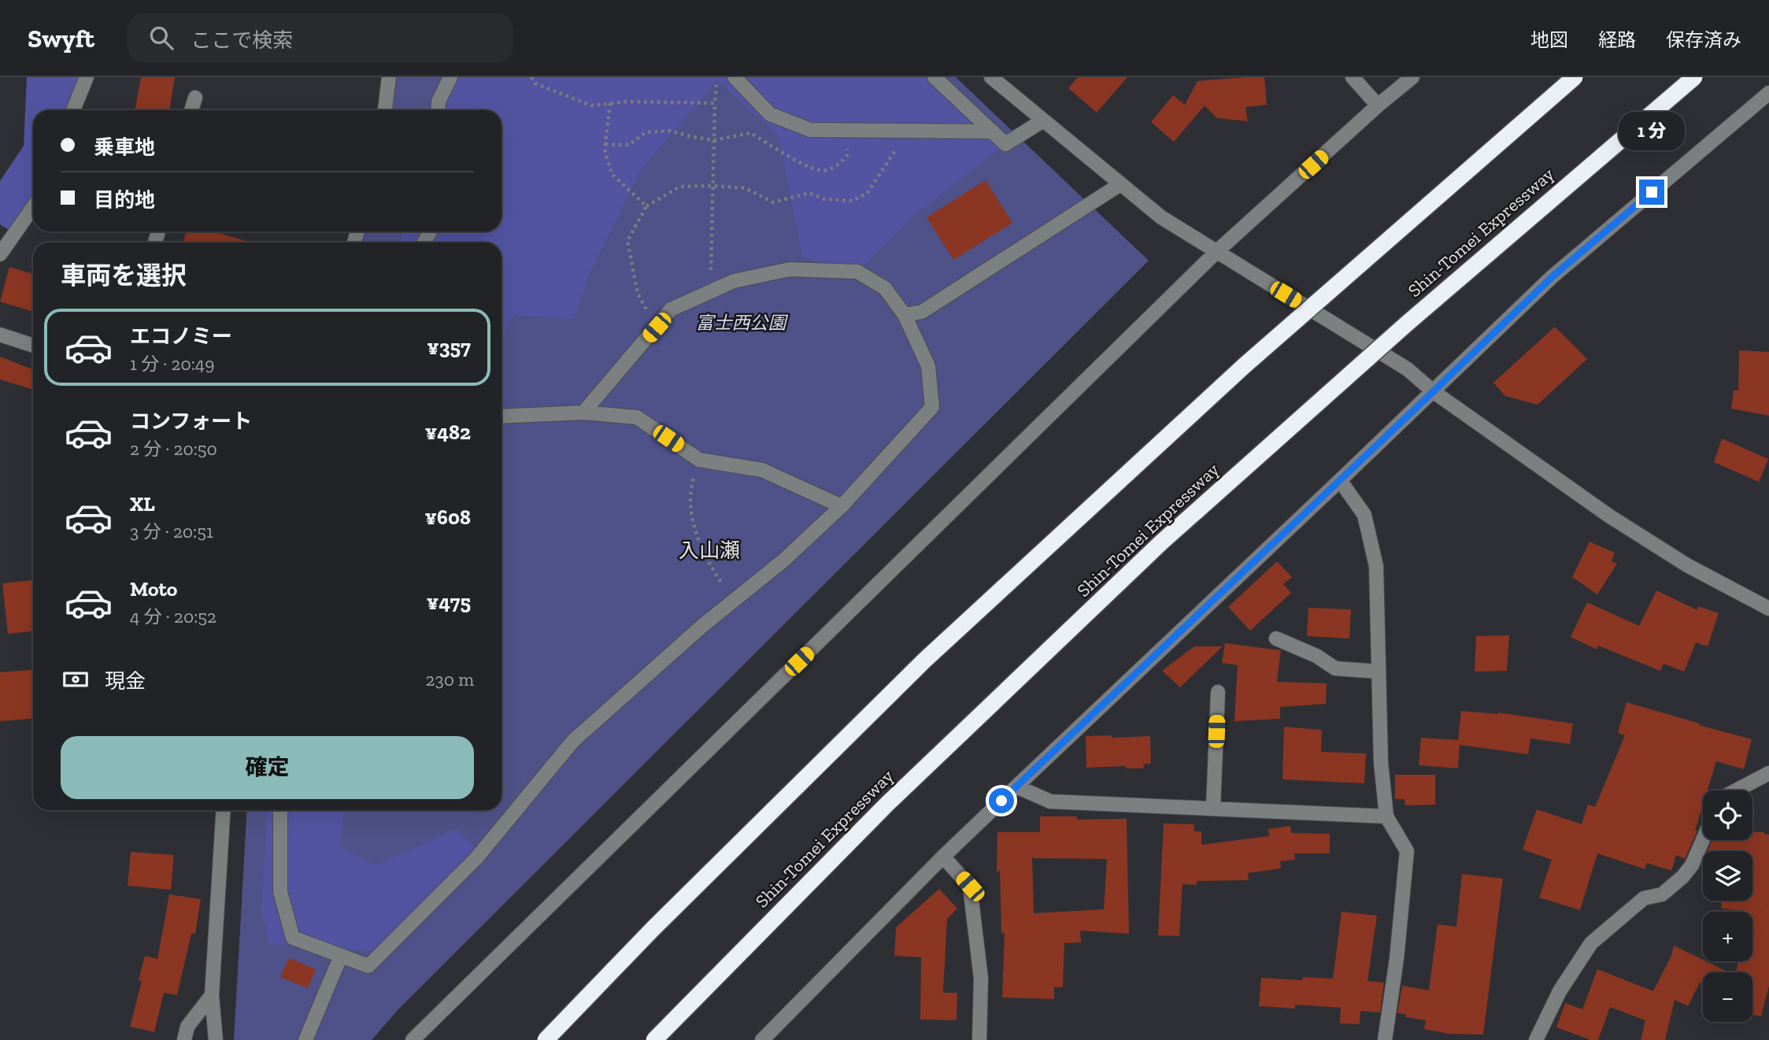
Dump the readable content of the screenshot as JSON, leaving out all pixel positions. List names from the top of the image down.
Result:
{
  "streets": {
    "highway": ["Shin-Tomei Expressway"]
  },
  "districts": ["入山瀬"],
  "parks": ["富士西公園"],
  "page": {
    "header": "Swyft",
    "search": "ここで検索",
    "nav": ["地図", "経路", "保存済み"],
    "banner": ["乗車地", "目的地"],
    "bubble": "1 分",
    "heading": "車両を選択",
    "list": [
      {
        "name": "エコノミー",
        "note": "1 分 · 20:49",
        "value": "¥357"
      },
      {
        "name": "コンフォート",
        "note": "2 分 · 20:50",
        "value": "¥482"
      },
      {
        "name": "XL",
        "note": "3 分 · 20:51",
        "value": "¥608"
      },
      {
        "name": "Moto",
        "note": "4 分 · 20:52",
        "value": "¥475"
      }
    ],
    "pay": ["現金", "230 m"],
    "buttons": "確定",
    "map_buttons": ["+", "−"]
  }
}
